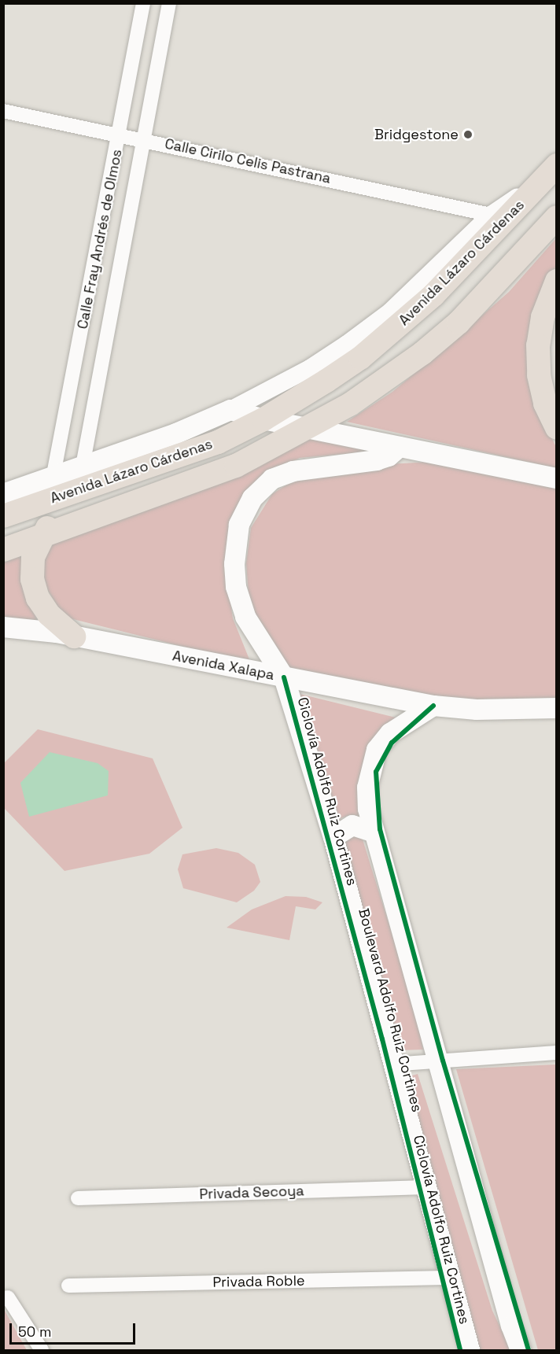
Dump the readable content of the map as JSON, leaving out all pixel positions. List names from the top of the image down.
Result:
{
  "streets": {
    "highway": ["Avenida Lázaro Cárdenas"],
    "main road": ["Avenida Xalapa", "Boulevard Adolfo Ruiz Cortines"],
    "street": [
      "Calle Cirilo Celis Pastrana",
      "Calle Fray Andrés de Olmos",
      "Privada Secoya",
      "Privada Roble"
    ],
    "cycle path": ["Ciclovía Adolfo Ruiz Cortines"]
  },
  "crossings": [
    ["Calle Cirilo Celis Pastrana", "Calle Fray Andrés de Olmos"],
    ["Avenida Xalapa", "Boulevard Adolfo Ruiz Cortines"],
    ["Boulevard Adolfo Ruiz Cortines", "Privada Secoya"],
    ["Boulevard Adolfo Ruiz Cortines", "Privada Roble"]
  ],
  "places": ["Bridgestone"],
  "scale_bar": "50 m"
}
